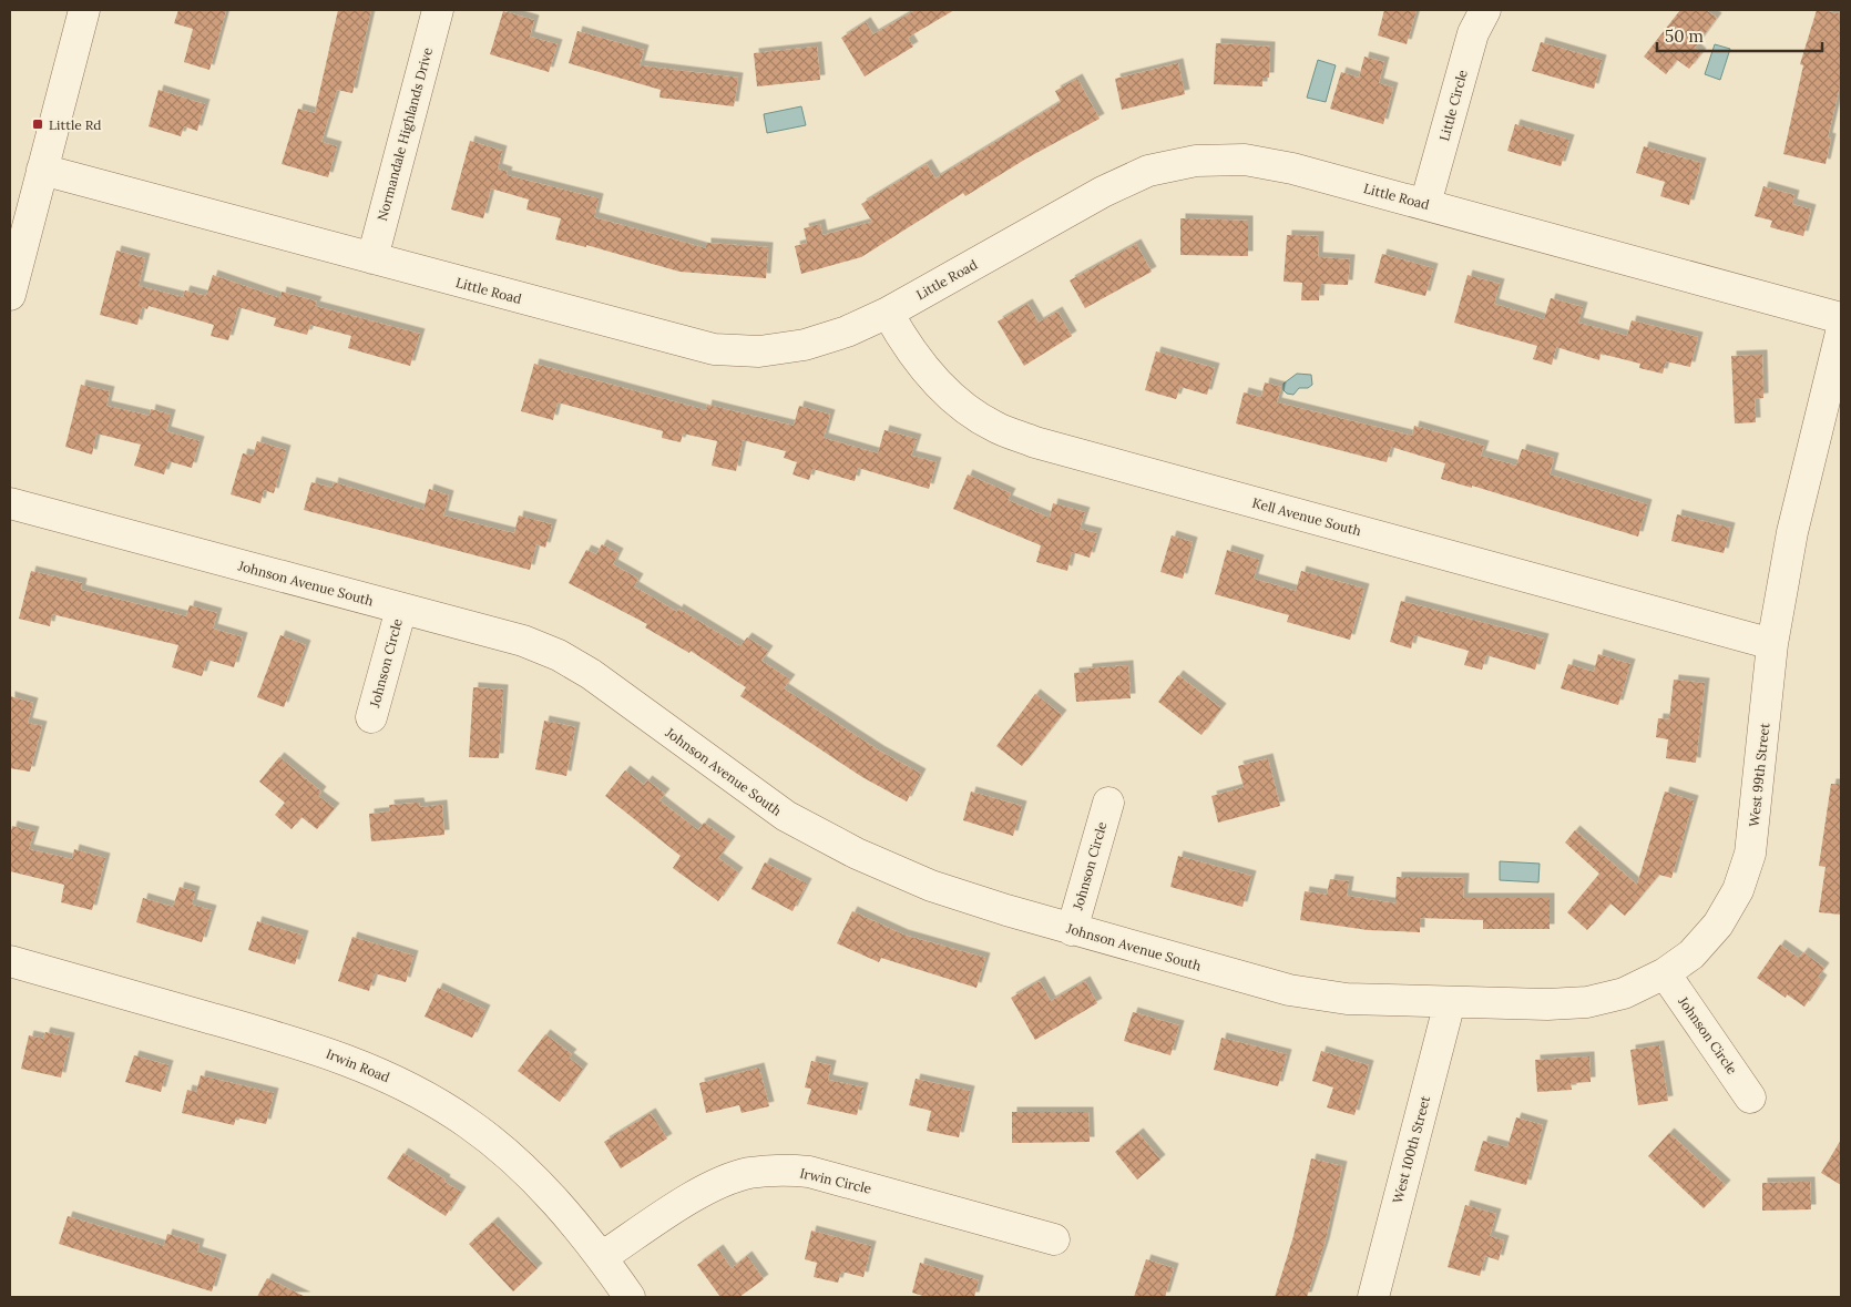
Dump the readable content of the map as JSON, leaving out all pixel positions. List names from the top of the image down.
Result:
{
  "streets": {
    "street": [
      "Little Circle",
      "Normandale Highlands Drive",
      "Little Road",
      "Kell Avenue South",
      "Johnson Avenue South",
      "Johnson Circle",
      "West 99th Street",
      "Irwin Road",
      "West 100th Street",
      "Irwin Circle"
    ]
  },
  "crossings": [
    ["Little Circle", "Little Road"],
    ["Normandale Highlands Drive", "Little Road"],
    ["Little Road", "Kell Avenue South"],
    ["Kell Avenue South", "West 99th Street"],
    ["Johnson Avenue South", "Johnson Circle"],
    ["Johnson Avenue South", "West 99th Street"],
    ["Johnson Avenue South", "West 100th Street"],
    ["Johnson Circle", "West 99th Street"],
    ["West 99th Street", "West 100th Street"],
    ["Irwin Road", "Irwin Circle"]
  ],
  "places": {
    "transit": ["Little Rd"]
  },
  "scale_bar": "50 m"
}
